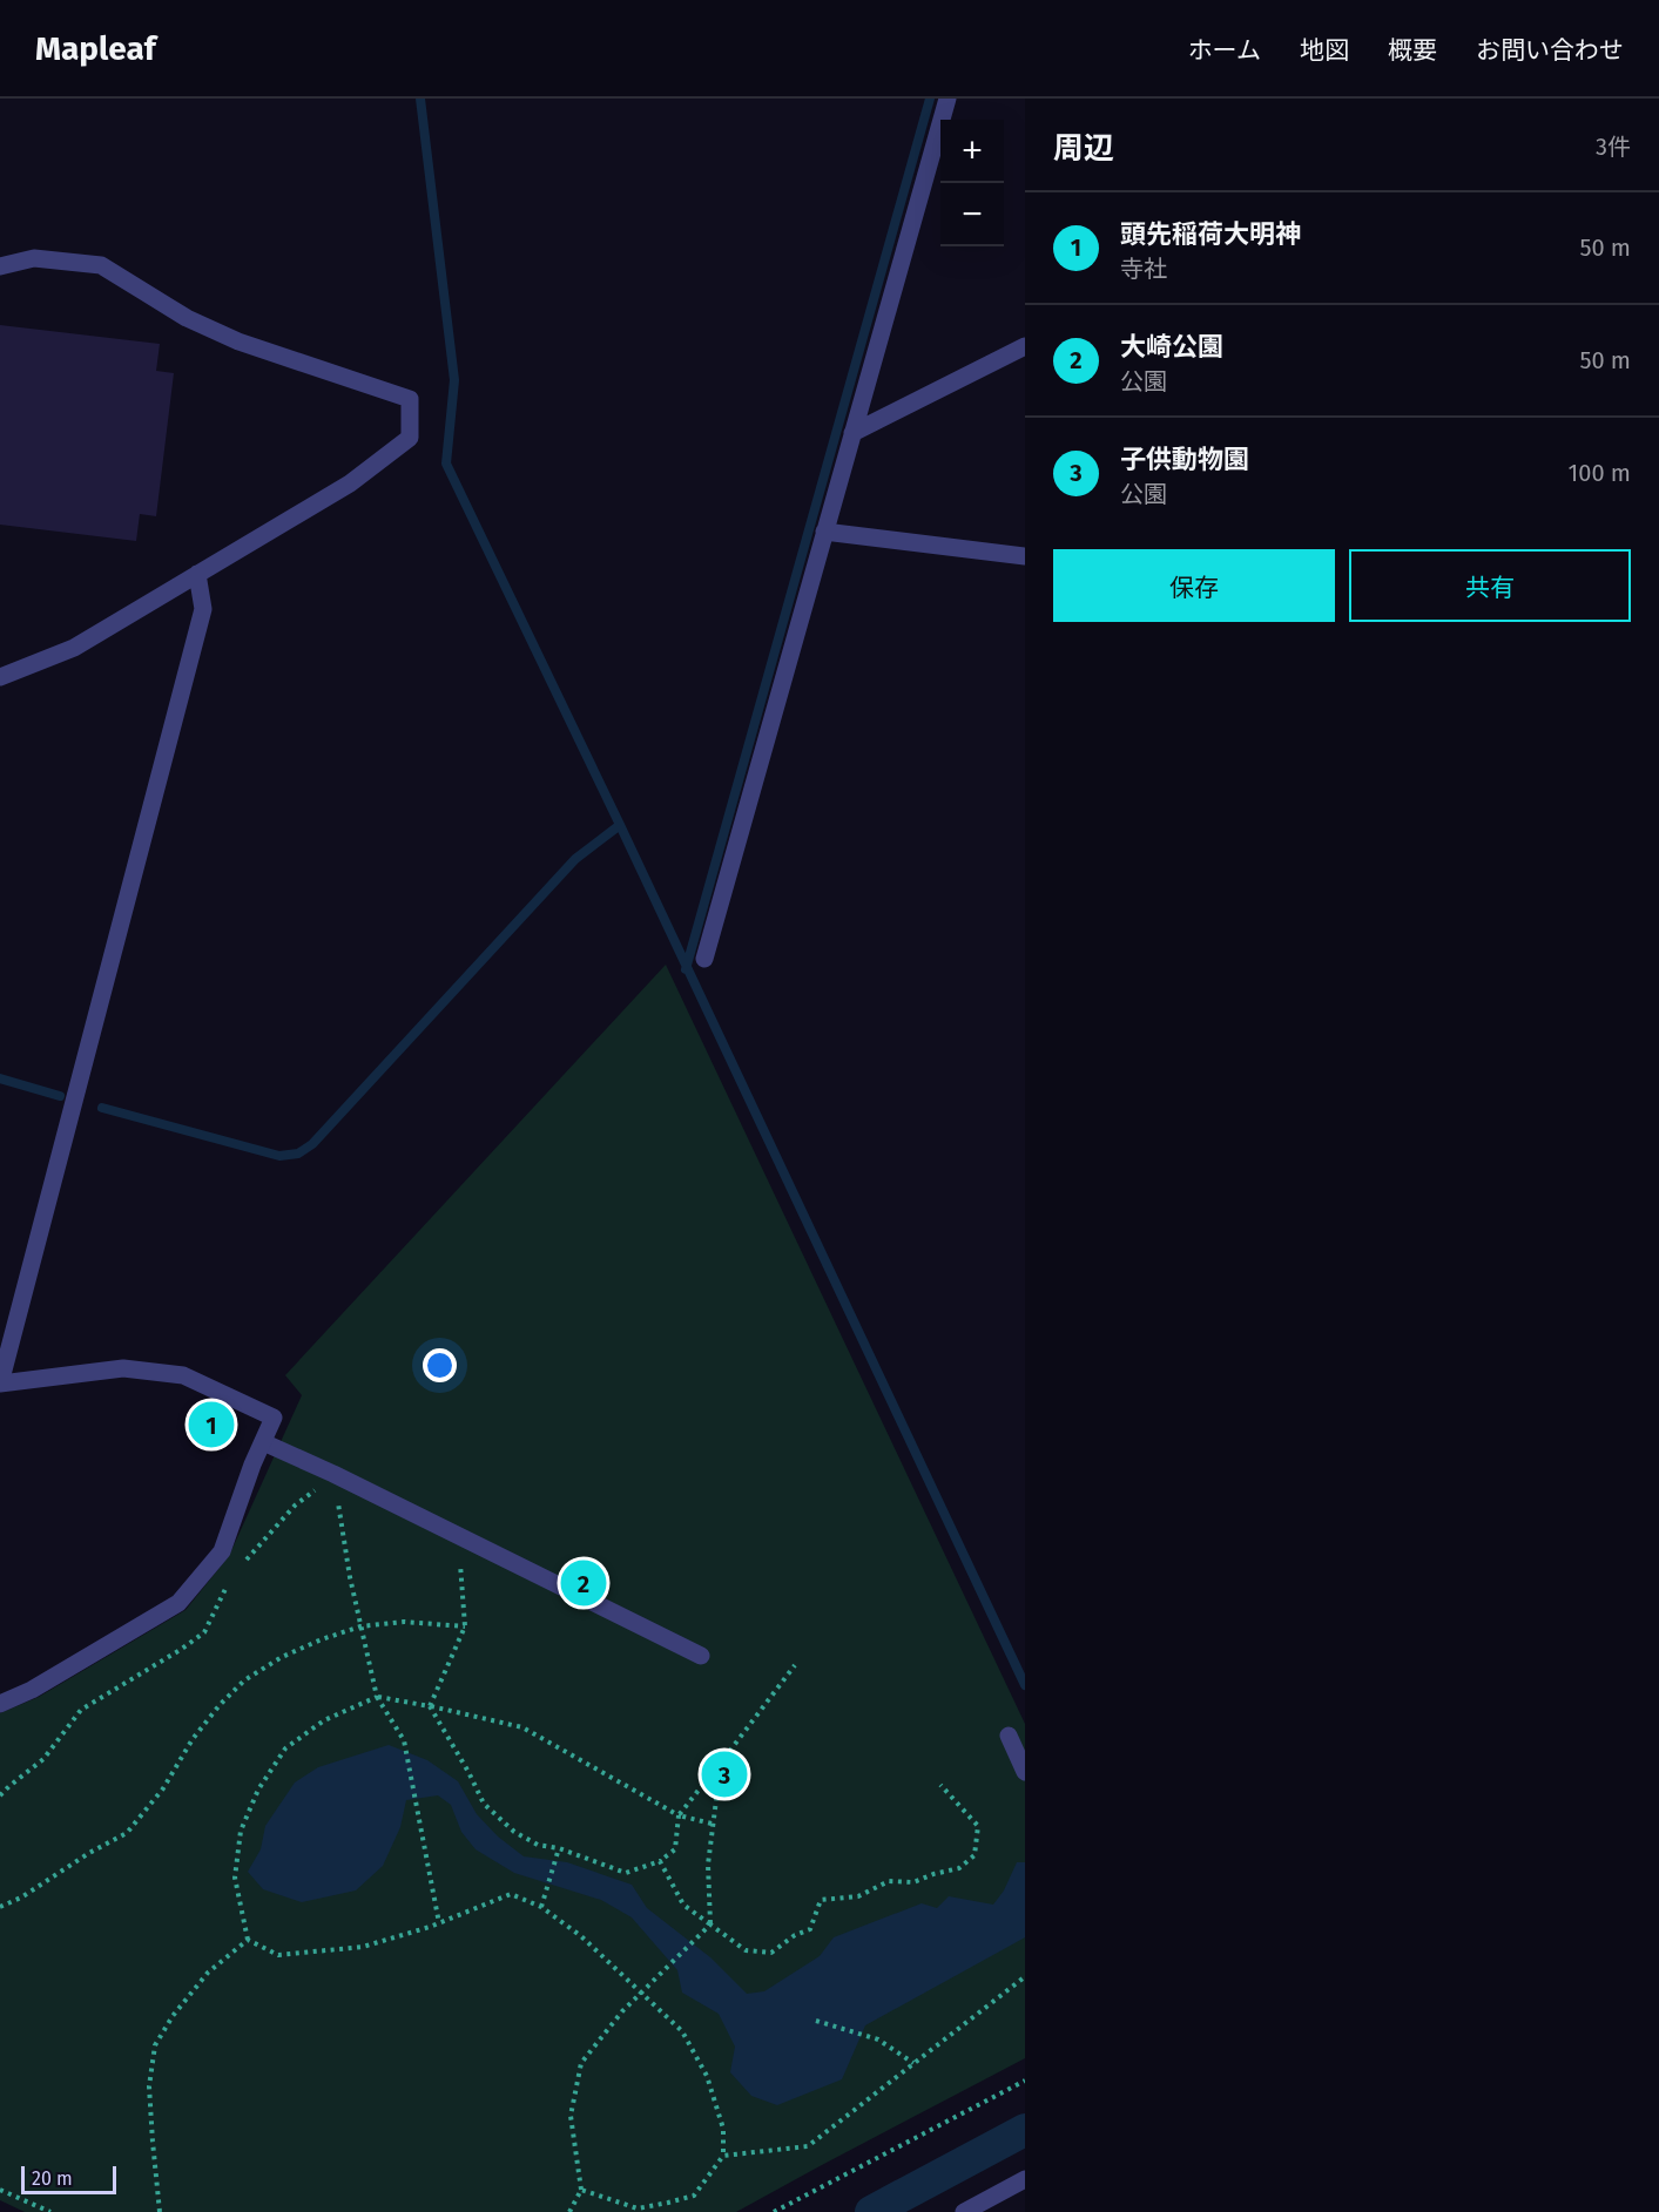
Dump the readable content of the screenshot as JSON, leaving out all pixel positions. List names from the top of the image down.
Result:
{
  "scale_bar": "20 m",
  "page": {
    "header": "Mapleaf",
    "nav": [
      "ホーム",
      "地図",
      "概要",
      "お問い合わせ"
    ],
    "heading": ["周辺", "3件"],
    "map_buttons": ["+", "−"],
    "list": [
      {
        "mark": "1",
        "name": "頭先稲荷大明神",
        "note": "寺社",
        "value": "50 m"
      },
      {
        "mark": "2",
        "name": "大崎公園",
        "note": "公園",
        "value": "50 m"
      },
      {
        "mark": "3",
        "name": "子供動物園",
        "note": "公園",
        "value": "100 m"
      }
    ],
    "buttons": ["保存", "共有"],
    "pins": ["1", "2", "3"],
    "scale": "20 m"
  }
}
